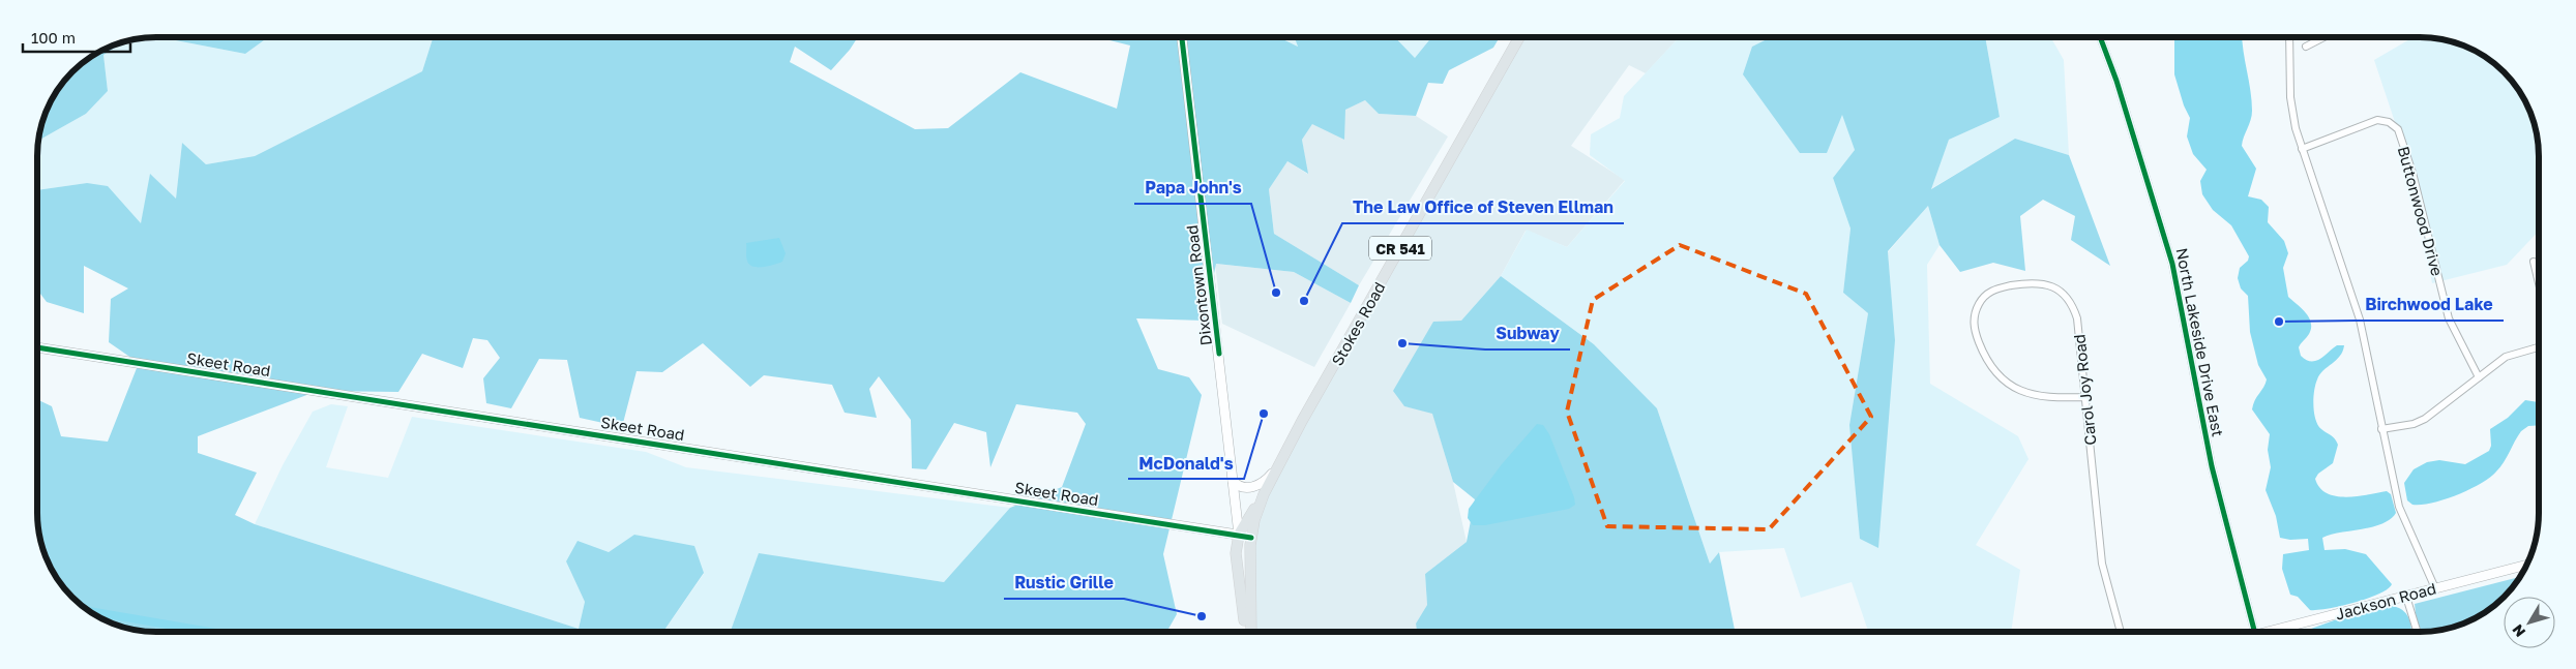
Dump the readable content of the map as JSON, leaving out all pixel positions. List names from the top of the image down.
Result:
{
  "streets": {
    "main road": ["CR 541", "Stokes Road"],
    "street": [
      "Buttonwood Drive",
      "Dixontown Road",
      "North Lakeside Drive East",
      "Skeet Road",
      "Carol Joy Road",
      "Jackson Road"
    ]
  },
  "crossings": [
    ["Dixontown Road", "Stokes Road"],
    ["Dixontown Road", "Skeet Road"],
    ["Stokes Road", "Skeet Road"]
  ],
  "places": [
    "Papa John's",
    "The Law Office of Steven Ellman",
    "Birchwood Lake",
    "Subway",
    "McDonald's",
    "Rustic Grille"
  ],
  "scale_bar": "100 m",
  "north": "bottom left"
}
